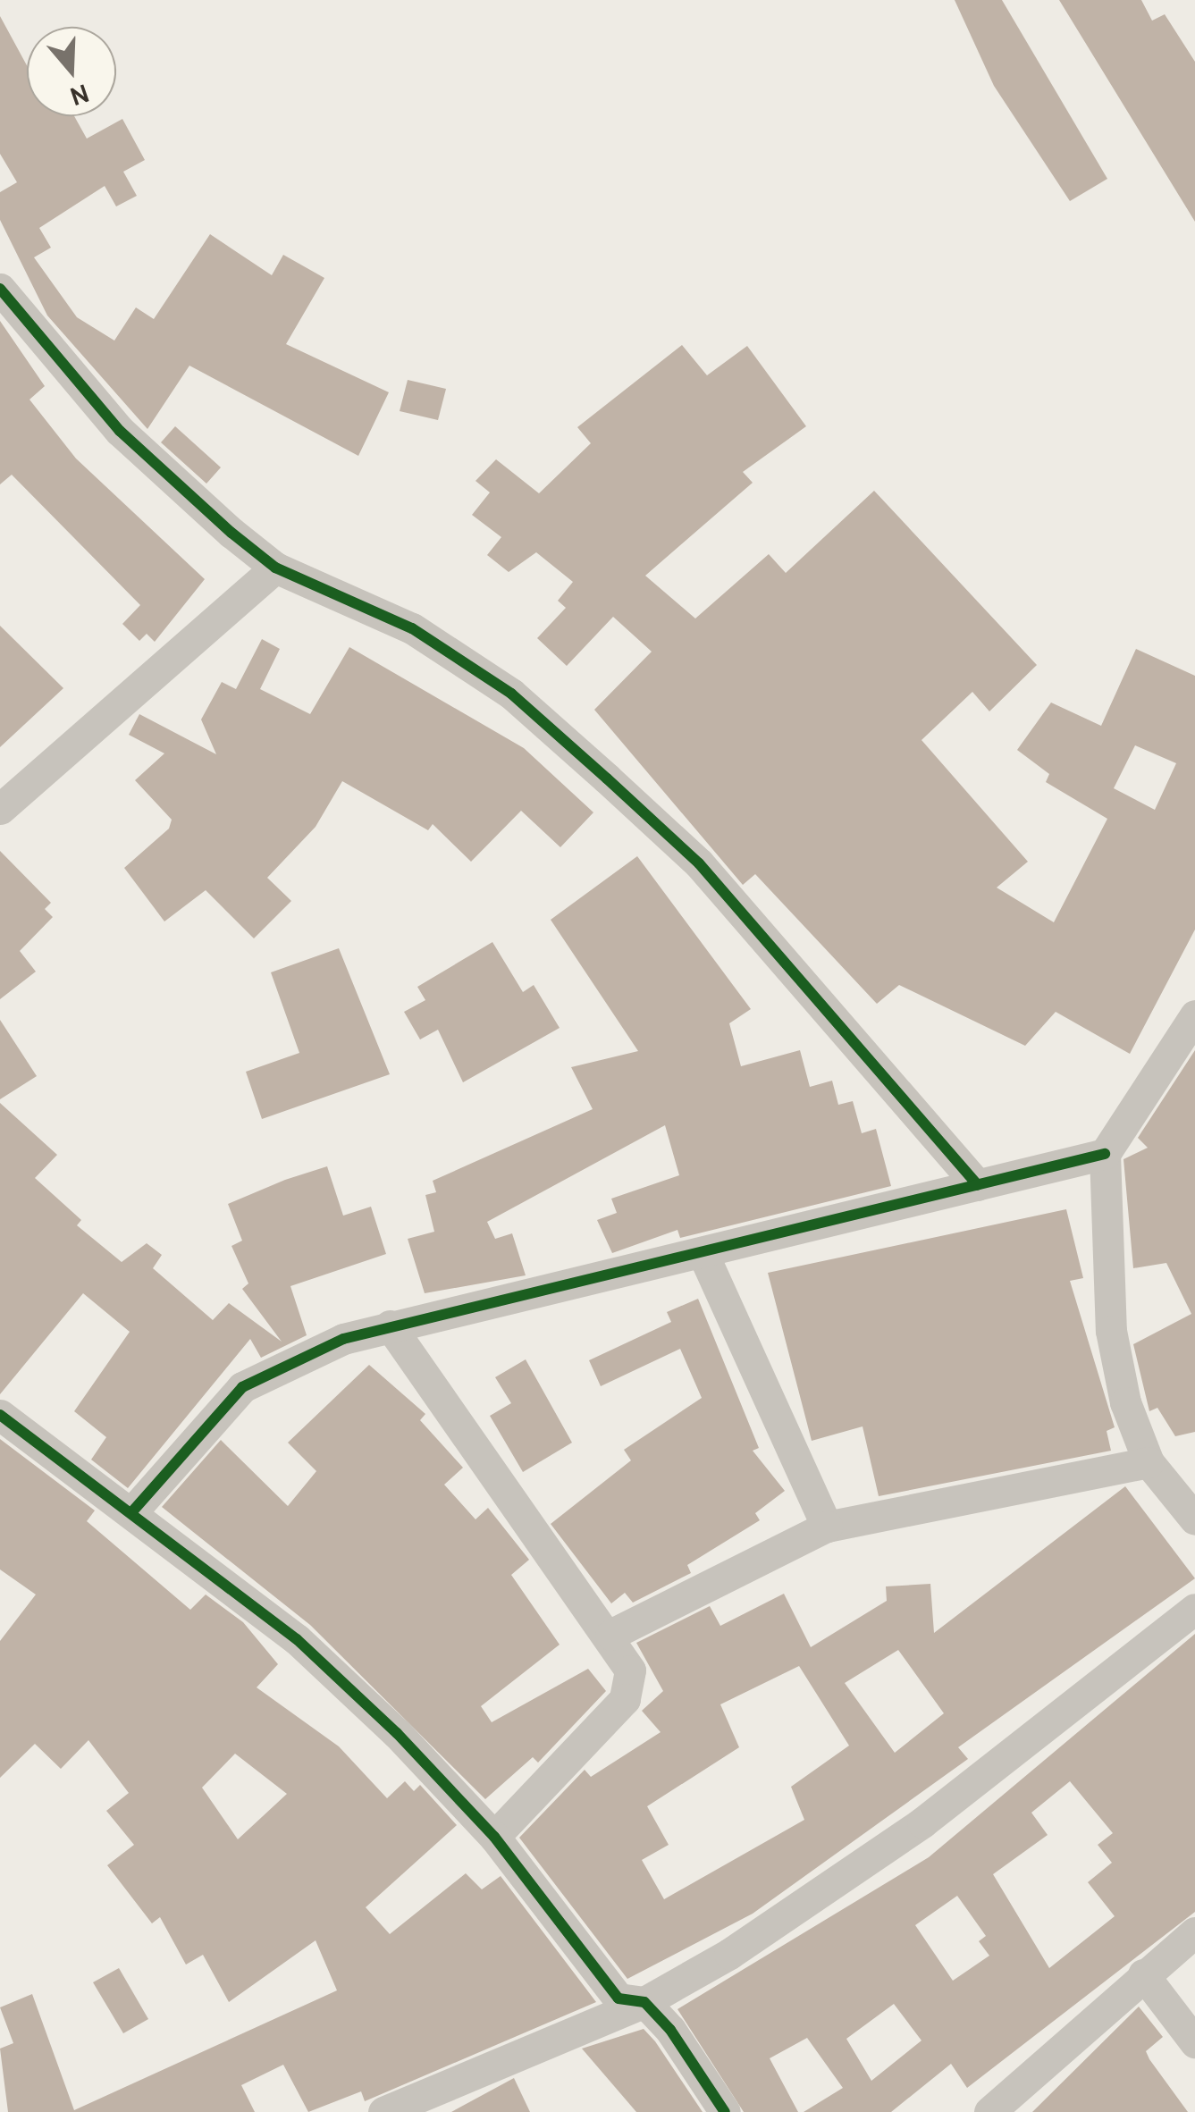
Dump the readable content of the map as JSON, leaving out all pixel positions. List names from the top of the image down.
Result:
{
  "north": "bottom"
}
